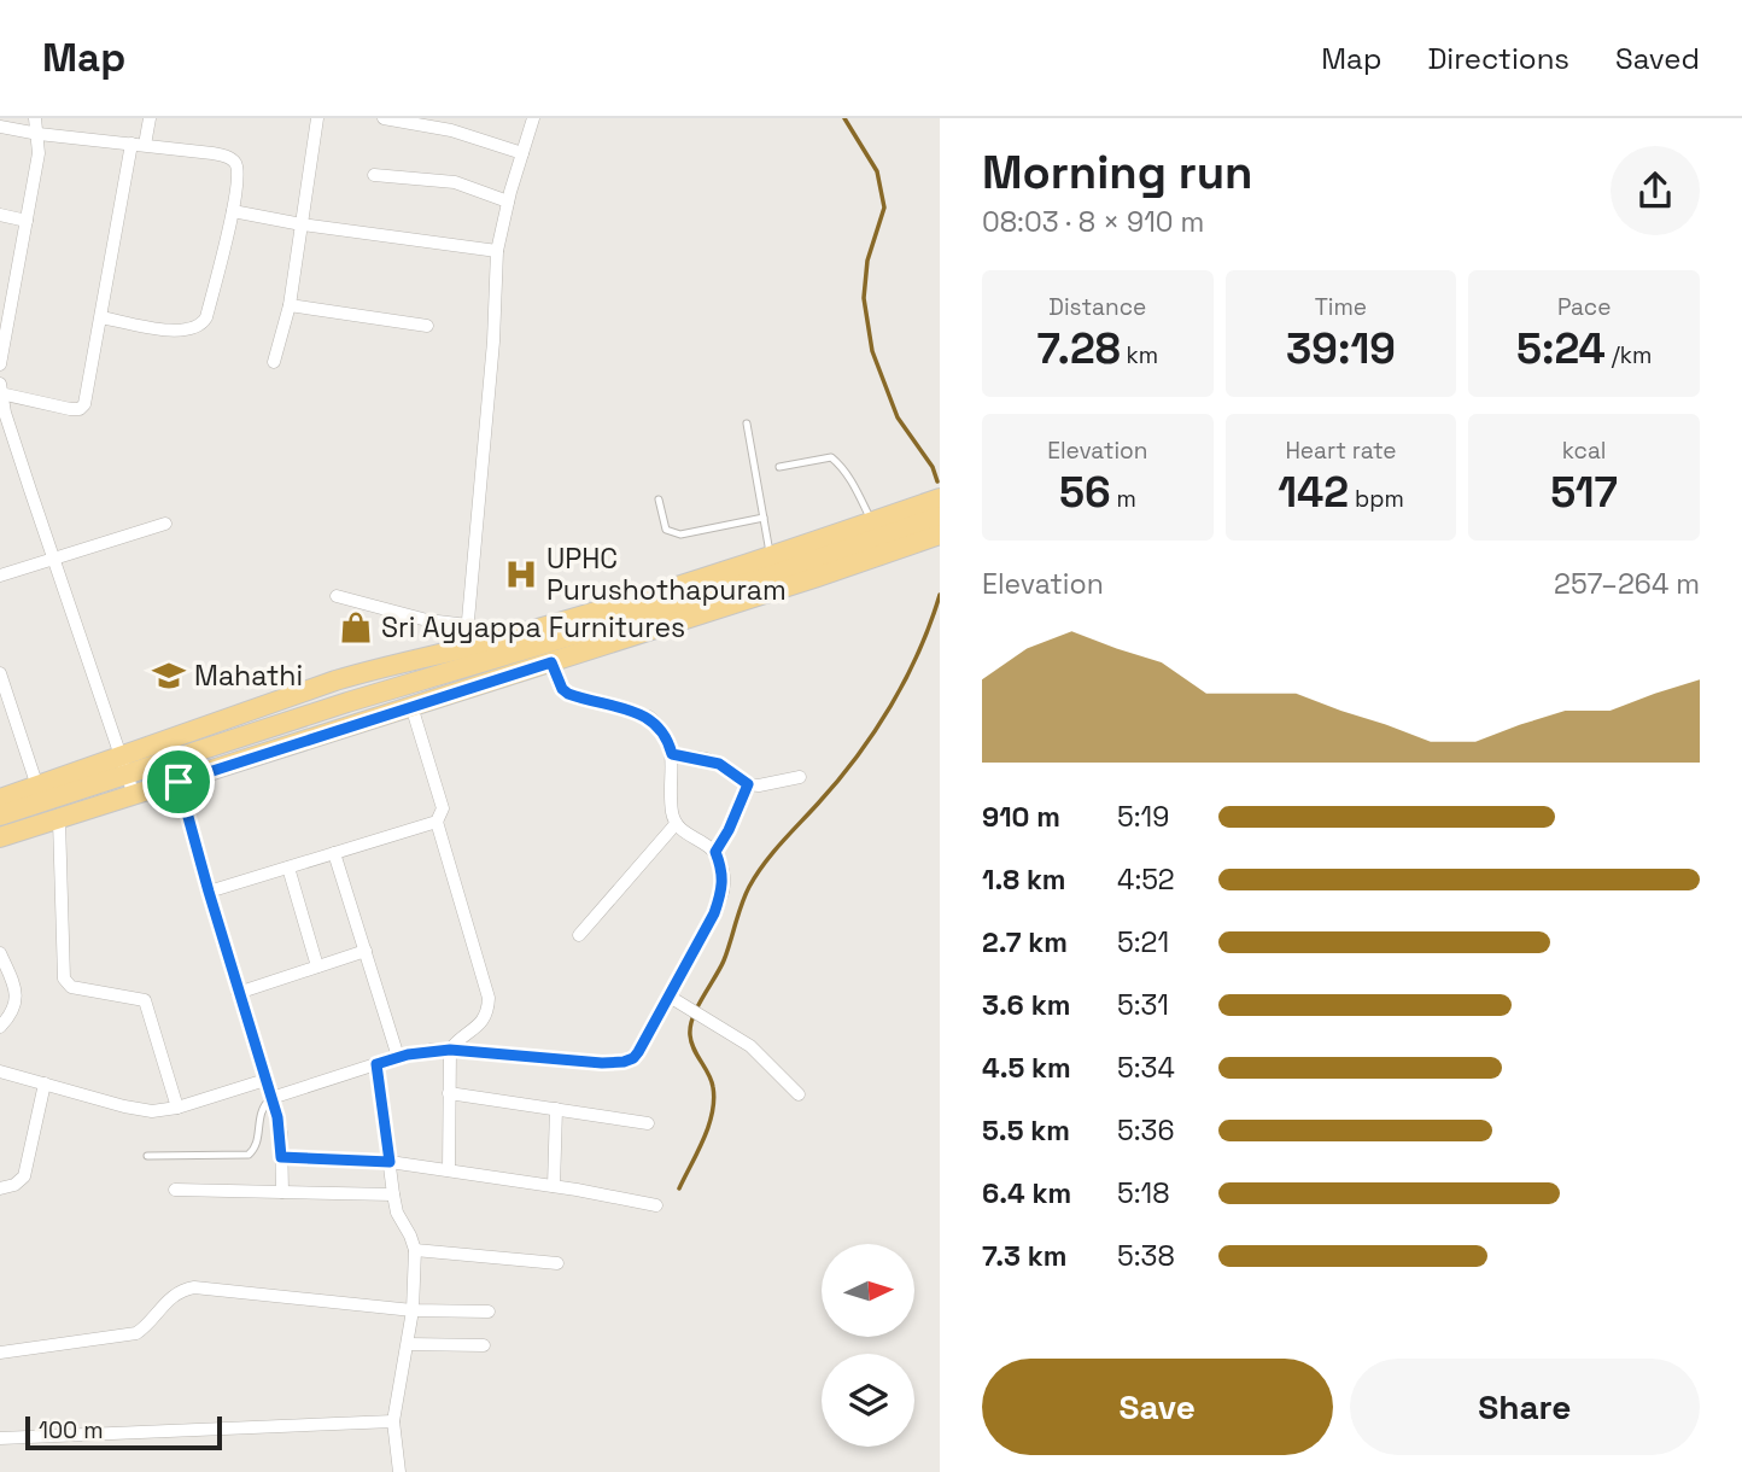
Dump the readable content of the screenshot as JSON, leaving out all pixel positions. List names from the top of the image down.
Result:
{
  "places": {
    "hospital": ["UPHC Purushothapuram"],
    "shop": ["Sri Ayyappa Furnitures"],
    "school or university": ["Mahathi"]
  },
  "scale_bar": "100 m",
  "north": "right",
  "page": {
    "header": "Map",
    "nav": ["Map", "Directions", "Saved"],
    "heading": ["Morning run", "08:03 · 8 × 910 m"],
    "stats": [
      ["Distance", "7.28 km"],
      ["Time", "39:19"],
      ["Pace", "5:24 /km"],
      ["Elevation", "56 m"],
      ["Heart rate", "142 bpm"],
      ["kcal", "517"]
    ],
    "chart": ["Elevation", "257–264 m"],
    "list": [
      {
        "name": "910 m",
        "note": "5:19"
      },
      {
        "name": "1.8 km",
        "note": "4:52"
      },
      {
        "name": "2.7 km",
        "note": "5:21"
      },
      {
        "name": "3.6 km",
        "note": "5:31"
      },
      {
        "name": "4.5 km",
        "note": "5:34"
      },
      {
        "name": "5.5 km",
        "note": "5:36"
      },
      {
        "name": "6.4 km",
        "note": "5:18"
      },
      {
        "name": "7.3 km",
        "note": "5:38"
      }
    ],
    "buttons": ["Save", "Share"],
    "scale": "100 m"
  }
}
